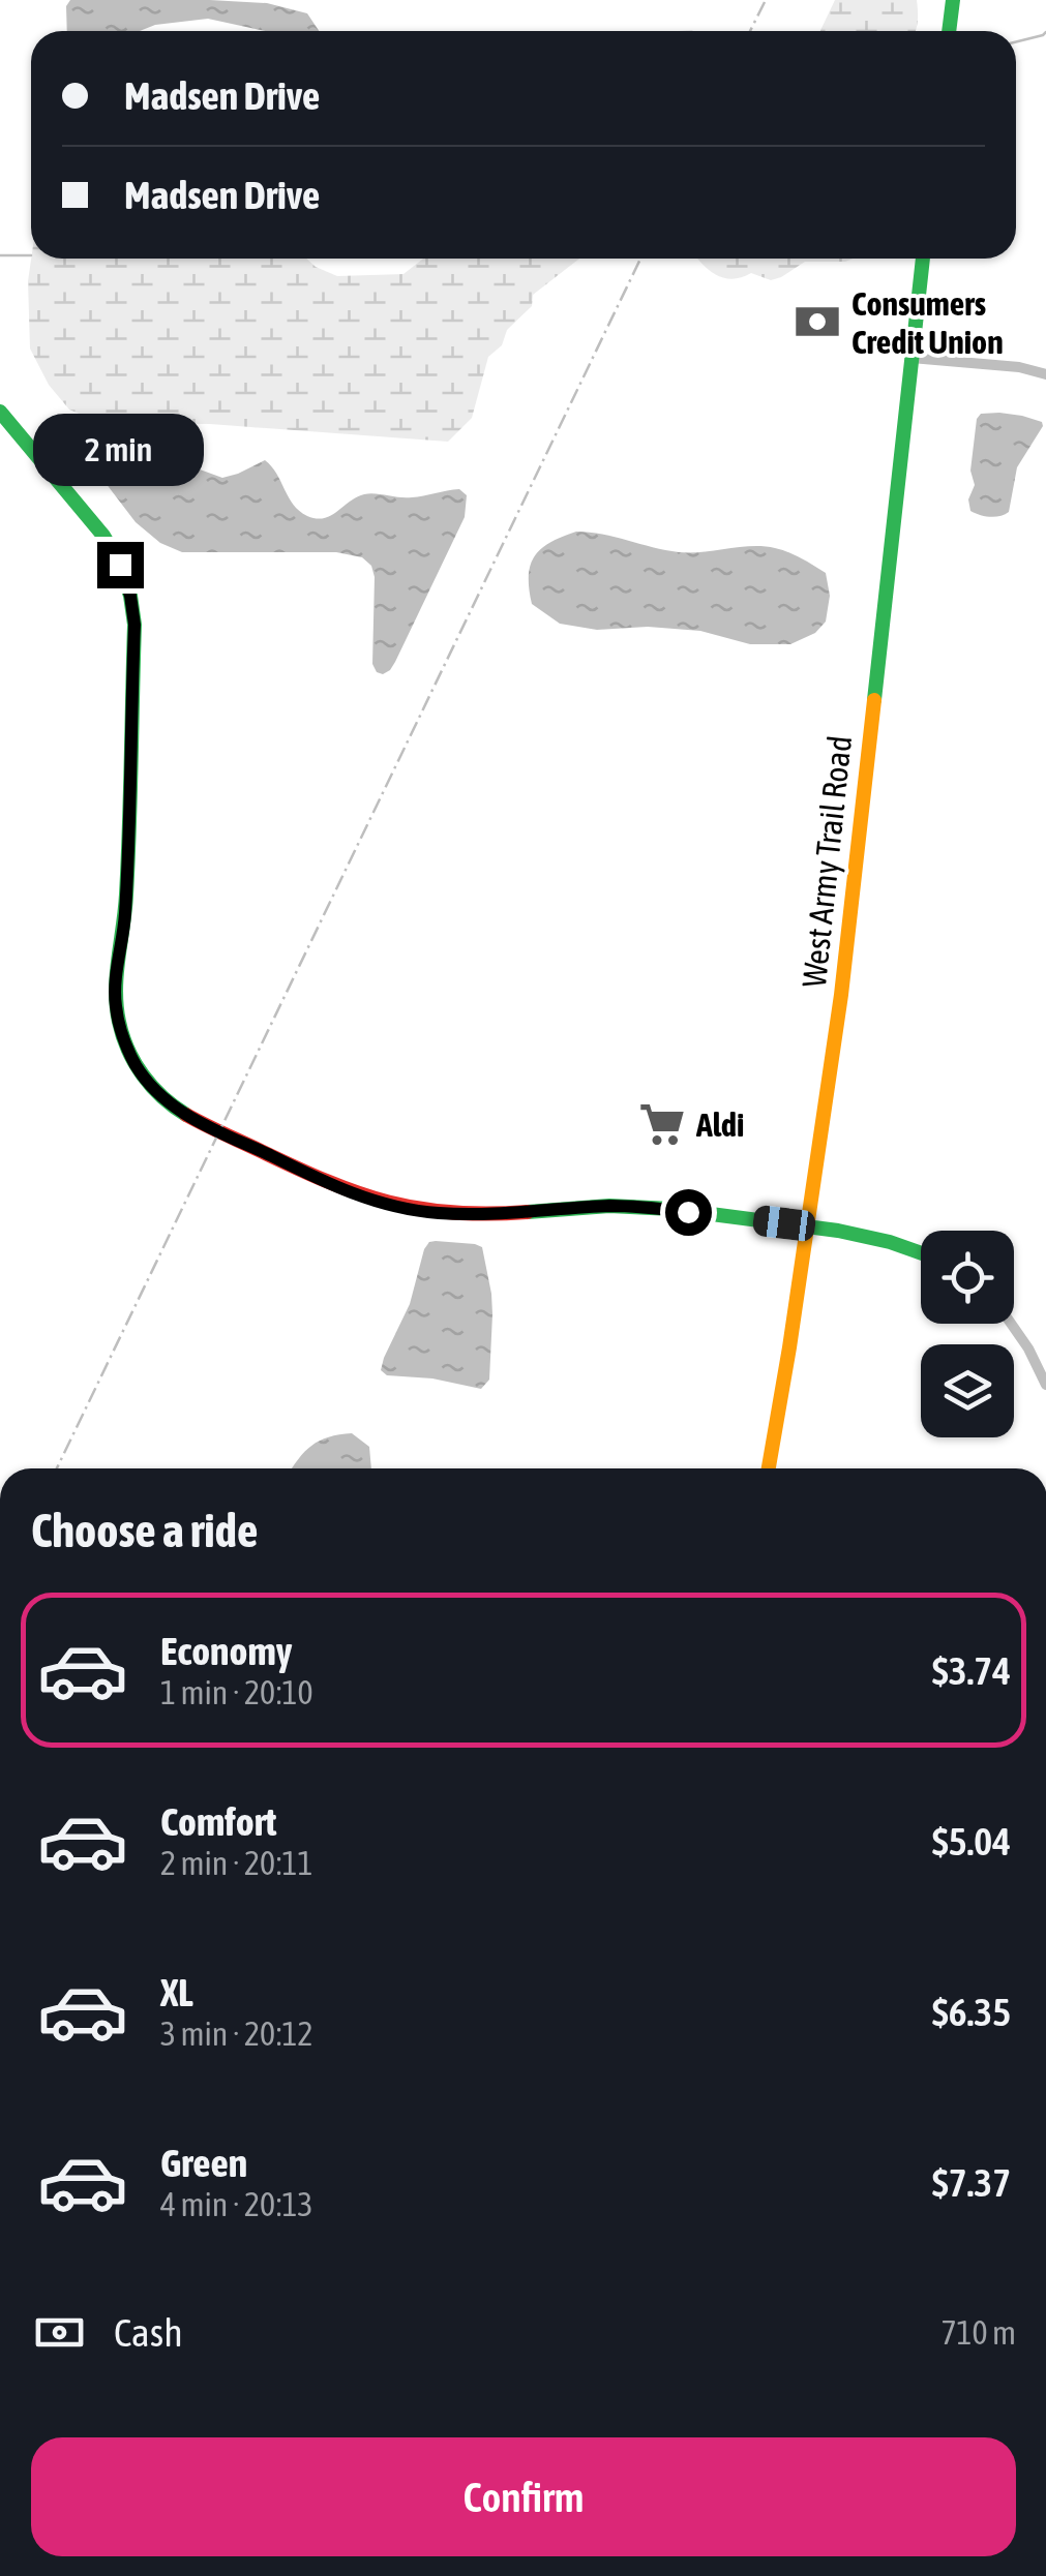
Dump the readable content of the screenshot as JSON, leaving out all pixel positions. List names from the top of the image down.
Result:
{
  "streets": {
    "street": ["West Army Trail Road"]
  },
  "places": {
    "bank": ["Consumers Credit Union"],
    "supermarket": ["Aldi"]
  },
  "page": {
    "banner": ["Madsen Drive", "Madsen Drive"],
    "bubble": "2 min",
    "heading": "Choose a ride",
    "list": [
      {
        "name": "Economy",
        "note": "1 min · 20:10",
        "value": "$3.74"
      },
      {
        "name": "Comfort",
        "note": "2 min · 20:11",
        "value": "$5.04"
      },
      {
        "name": "XL",
        "note": "3 min · 20:12",
        "value": "$6.35"
      },
      {
        "name": "Green",
        "note": "4 min · 20:13",
        "value": "$7.37"
      }
    ],
    "pay": ["Cash", "710 m"],
    "buttons": "Confirm"
  }
}
